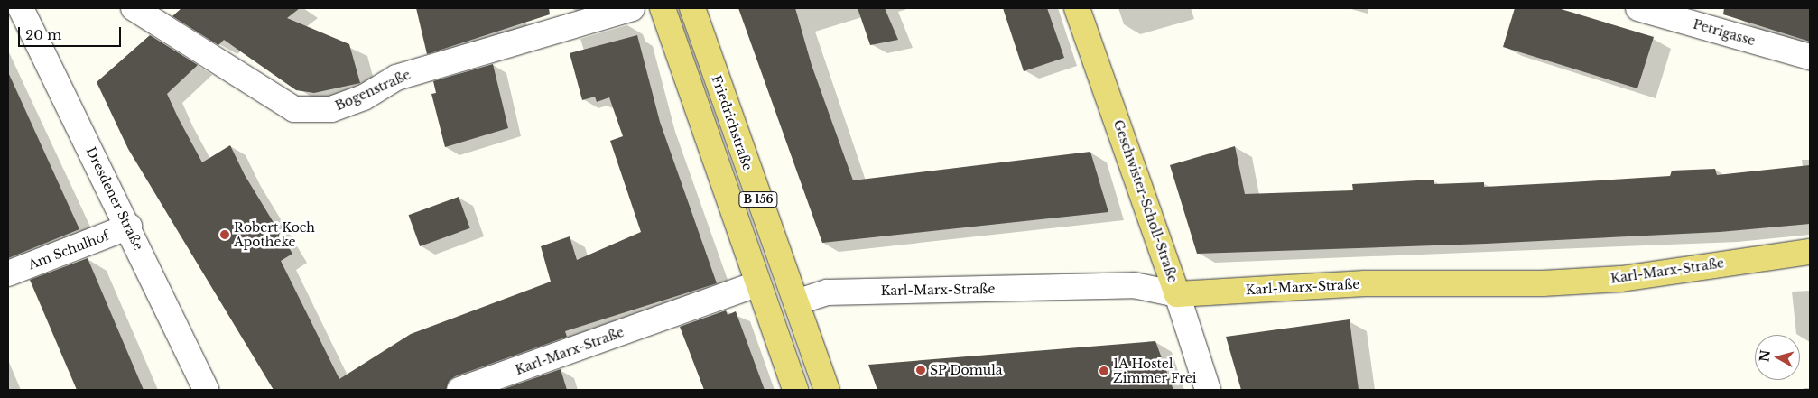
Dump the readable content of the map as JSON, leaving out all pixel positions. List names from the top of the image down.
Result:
{
  "streets": {
    "main road": [
      "Friedrichstraße",
      "B 156",
      "Geschwister-Scholl-Straße",
      "Karl-Marx-Straße"
    ],
    "street": [
      "Petrigasse",
      "Bogenstraße",
      "Dresdener Straße",
      "Am Schulhof"
    ]
  },
  "crossings": [
    ["Friedrichstraße", "Karl-Marx-Straße"],
    ["Dresdener Straße", "Am Schulhof"],
    ["B 156", "Karl-Marx-Straße"],
    ["Geschwister-Scholl-Straße", "Karl-Marx-Straße"]
  ],
  "places": ["Robert Koch Apotheke", "SP Domula", "1A Hostel Zimmer Frei"],
  "scale_bar": "20 m",
  "north": "left"
}
